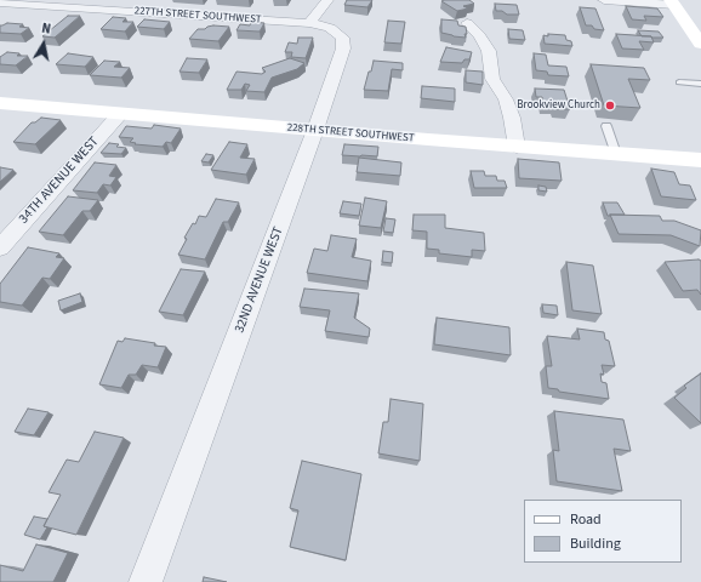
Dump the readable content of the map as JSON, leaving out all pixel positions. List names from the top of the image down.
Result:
{
  "streets": {
    "main road": ["228TH STREET SOUTHWEST"],
    "street": ["227TH STREET SOUTHWEST", "34TH AVENUE WEST", "32ND AVENUE WEST"]
  },
  "crossings": [
    ["227TH STREET SOUTHWEST", "32ND AVENUE WEST"],
    ["228TH STREET SOUTHWEST", "34TH AVENUE WEST"],
    ["228TH STREET SOUTHWEST", "32ND AVENUE WEST"]
  ],
  "places": ["Brookview Church"],
  "legend": ["Road", "Building"],
  "north": "top"
}
